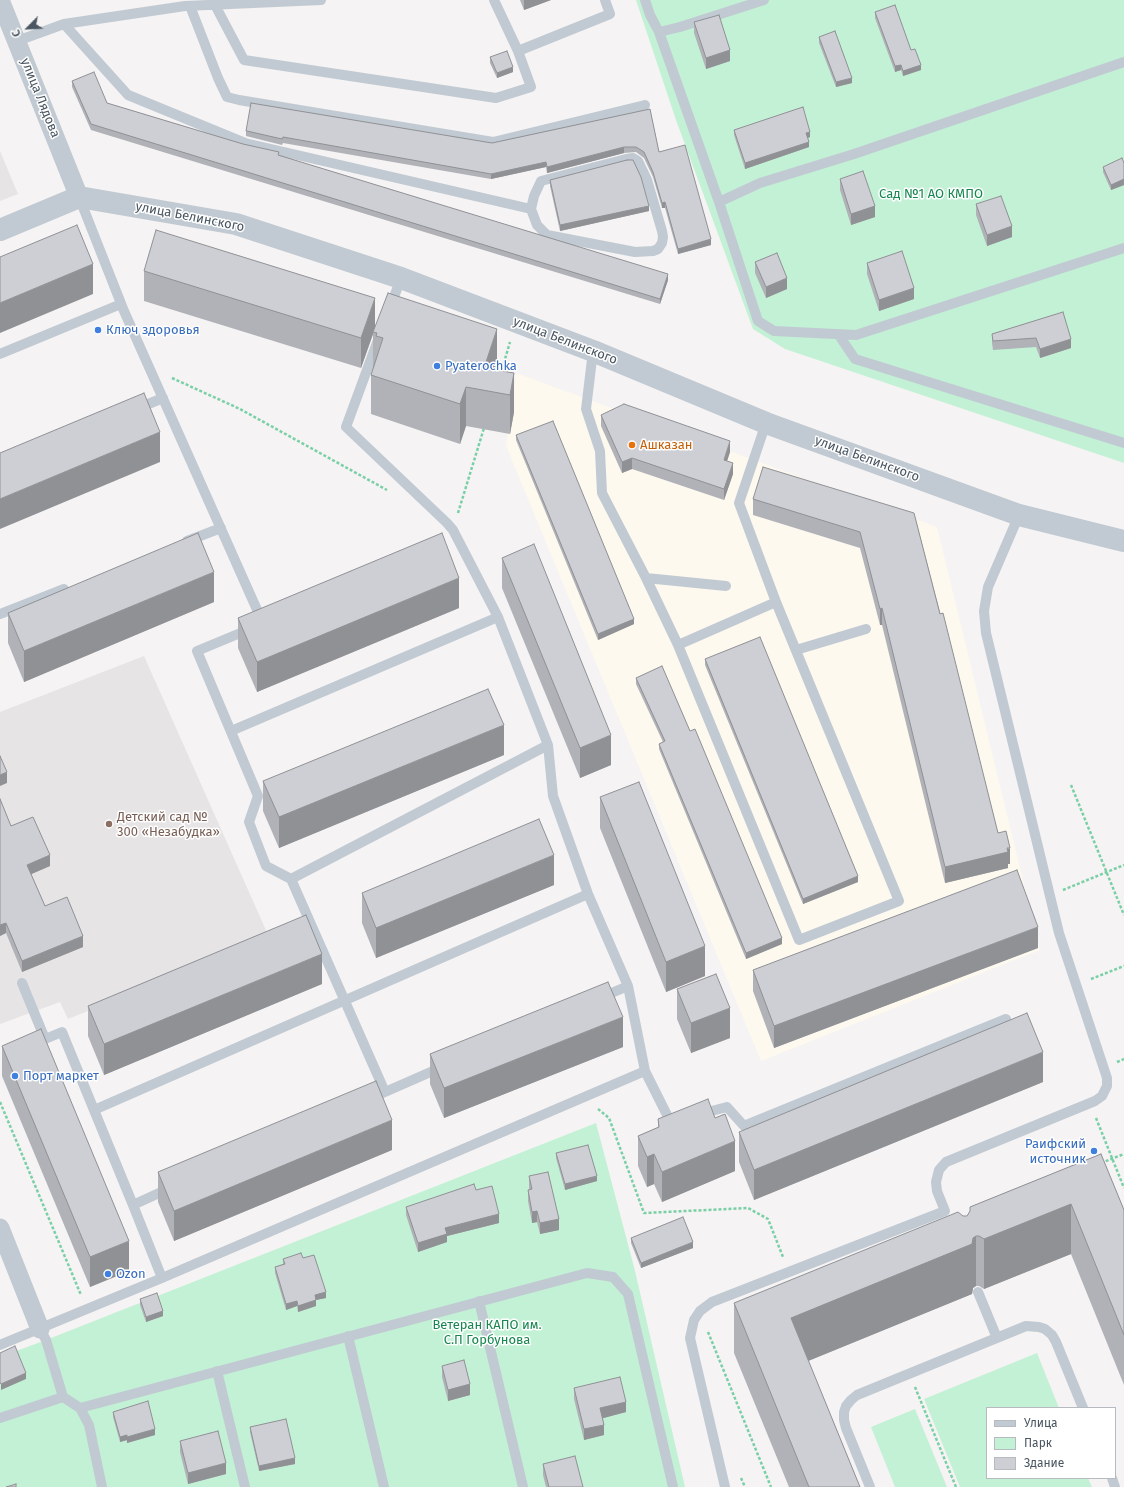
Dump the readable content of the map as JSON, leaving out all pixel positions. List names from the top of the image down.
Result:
{
  "streets": {
    "street": ["улица Лядова", "улица Белинского"]
  },
  "crossings": [
    ["улица Лядова", "улица Белинского"]
  ],
  "parks": ["Сад №1 АО КМПО", "Ветеран КАПО им. С.П Горбунова"],
  "places": [
    "Ключ здоровья",
    "Pyaterochka",
    "Ашказан",
    "Детский сад № 300 «Незабудка»",
    "Порт маркет",
    "Раифский источник",
    "Ozon"
  ],
  "legend": ["Улица", "Парк", "Здание"],
  "north": "bottom left"
}
